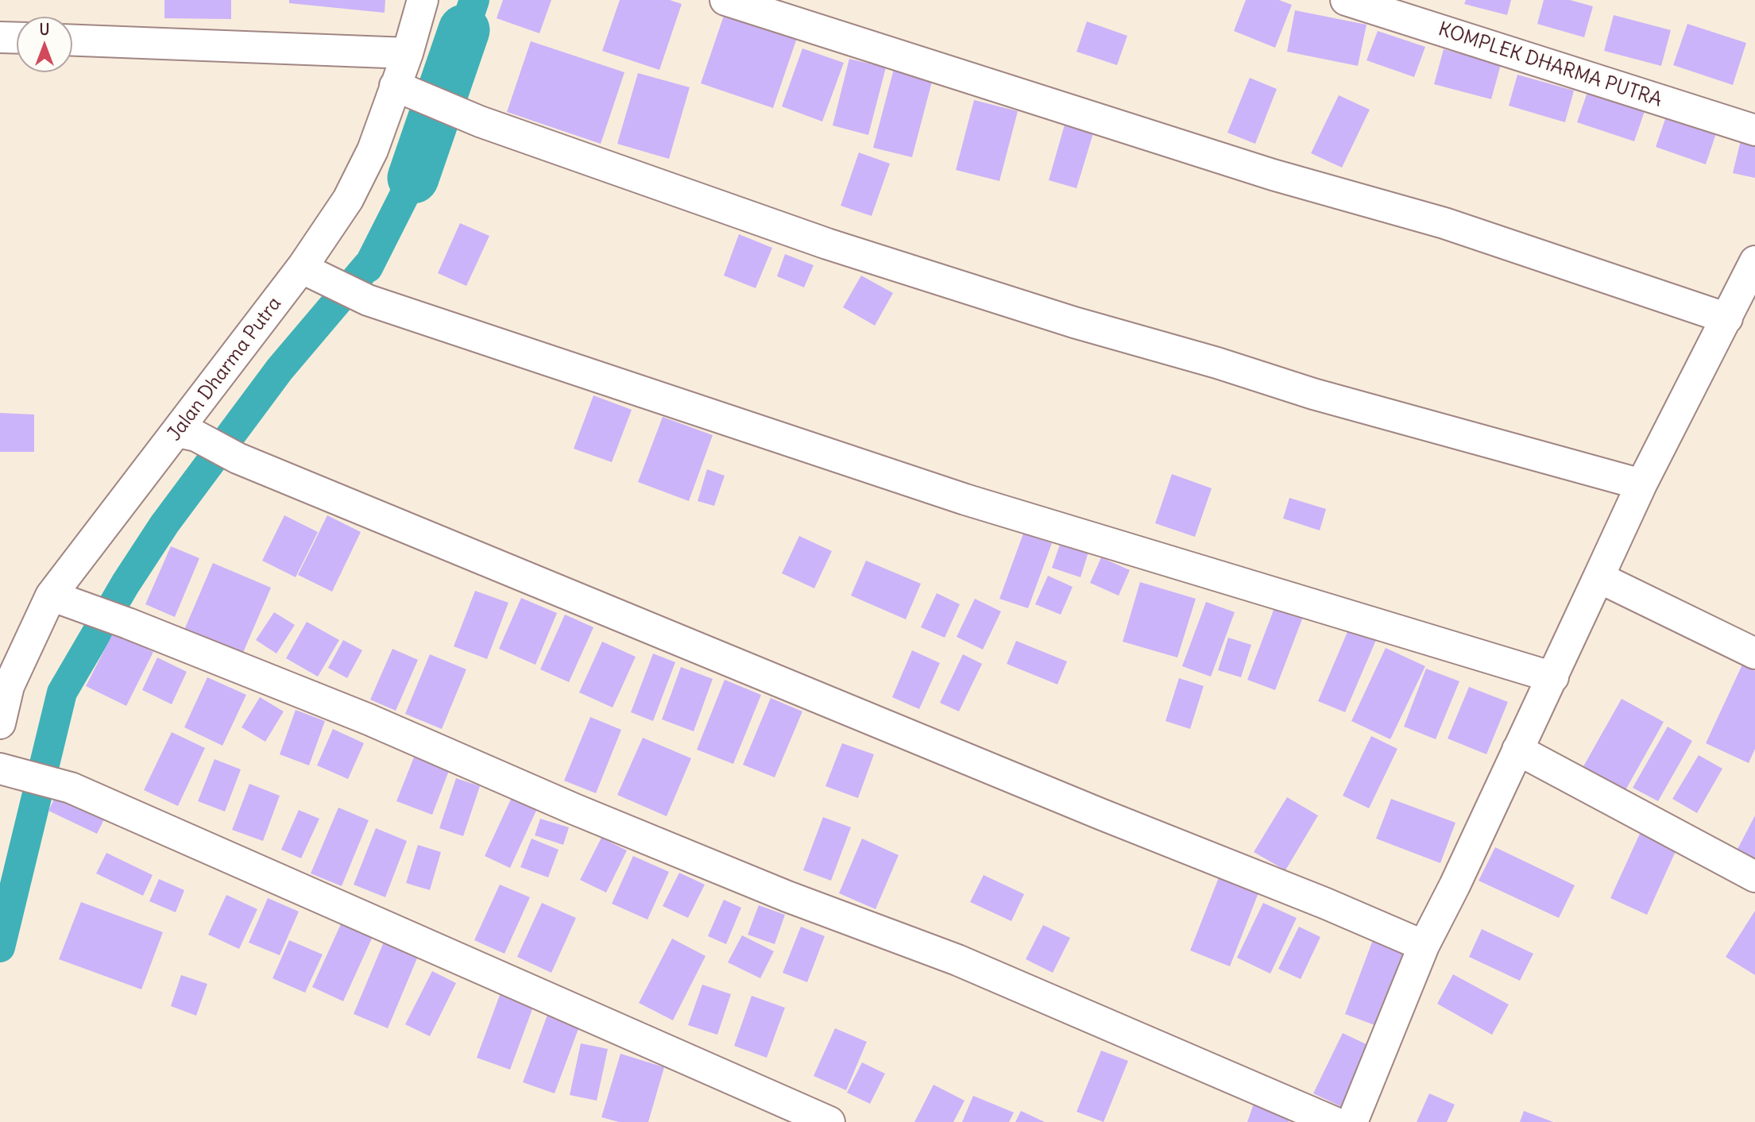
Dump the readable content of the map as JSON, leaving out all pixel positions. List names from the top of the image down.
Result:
{
  "streets": {
    "street": ["KOMPLEK DHARMA PUTRA", "Jalan Dharma Putra"]
  },
  "north": "top"
}
